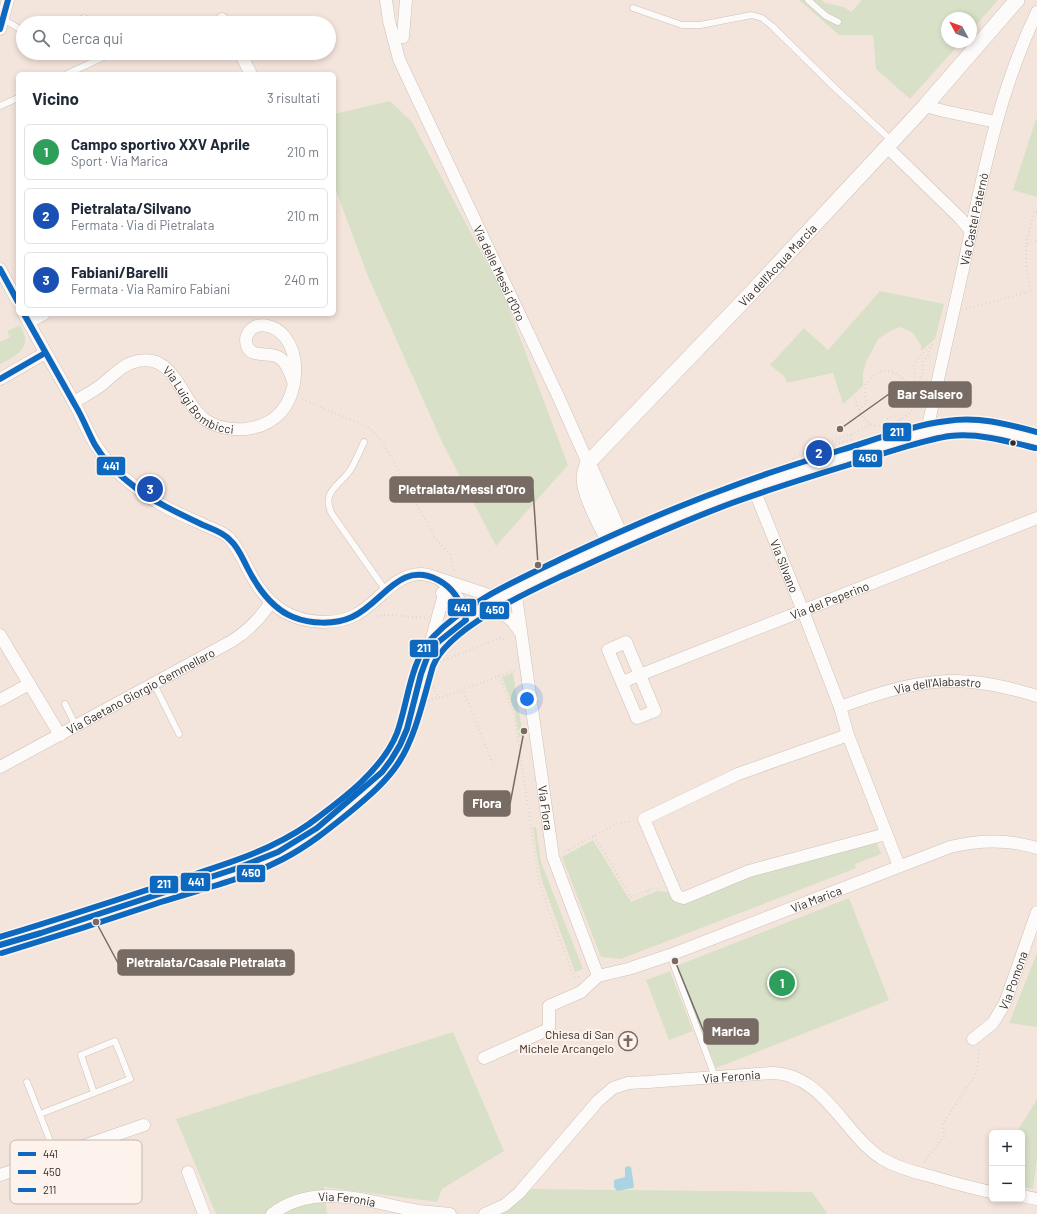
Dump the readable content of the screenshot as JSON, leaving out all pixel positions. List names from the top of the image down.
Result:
{
  "streets": {
    "street": [
      "Via Castel Paternò",
      "Via dell'Acqua Marcia",
      "Via delle Messi d'Oro",
      "Via Luigi Bombicci",
      "Via Silvano",
      "Via del Peperino",
      "Via dell'Alabastro",
      "Via Gaetano Giorgio Gemmellaro",
      "Via Flora",
      "Via Marica",
      "Via Pomona",
      "Via Feronia"
    ]
  },
  "crossings": [
    ["Via dell'Acqua Marcia", "Via delle Messi d'Oro"],
    ["Via Luigi Bombicci", "Via Flora"],
    ["Via Silvano", "Via del Peperino"],
    ["Via Silvano", "Via dell'Alabastro"],
    ["Via Silvano", "Via Marica"],
    ["Via Gaetano Giorgio Gemmellaro", "Via Flora"],
    ["Via Flora", "Via Marica"]
  ],
  "places": {
    "other": [
      "Bar Salsero",
      "Pietralata/Messi d'Oro",
      "Flora",
      "Pietralata/Casale Pietralata",
      "Marica"
    ],
    "church": ["Chiesa di San Michele Arcangelo"]
  },
  "lines": ["transit line 441", "transit line 211", "transit line 450"],
  "legend": ["441", "450", "211"],
  "north": "top left",
  "page": {
    "search": "Cerca qui",
    "heading": ["Vicino", "3 risultati"],
    "list": [
      {
        "mark": "1",
        "name": "Campo sportivo XXV Aprile",
        "note": "Sport · Via Marica",
        "value": "210 m"
      },
      {
        "mark": "2",
        "name": "Pietralata/Silvano",
        "note": "Fermata · Via di Pietralata",
        "value": "210 m"
      },
      {
        "mark": "3",
        "name": "Fabiani/Barelli",
        "note": "Fermata · Via Ramiro Fabiani",
        "value": "240 m"
      }
    ],
    "pins": ["2", "3", "1"],
    "map_buttons": ["+", "−"]
  }
}
